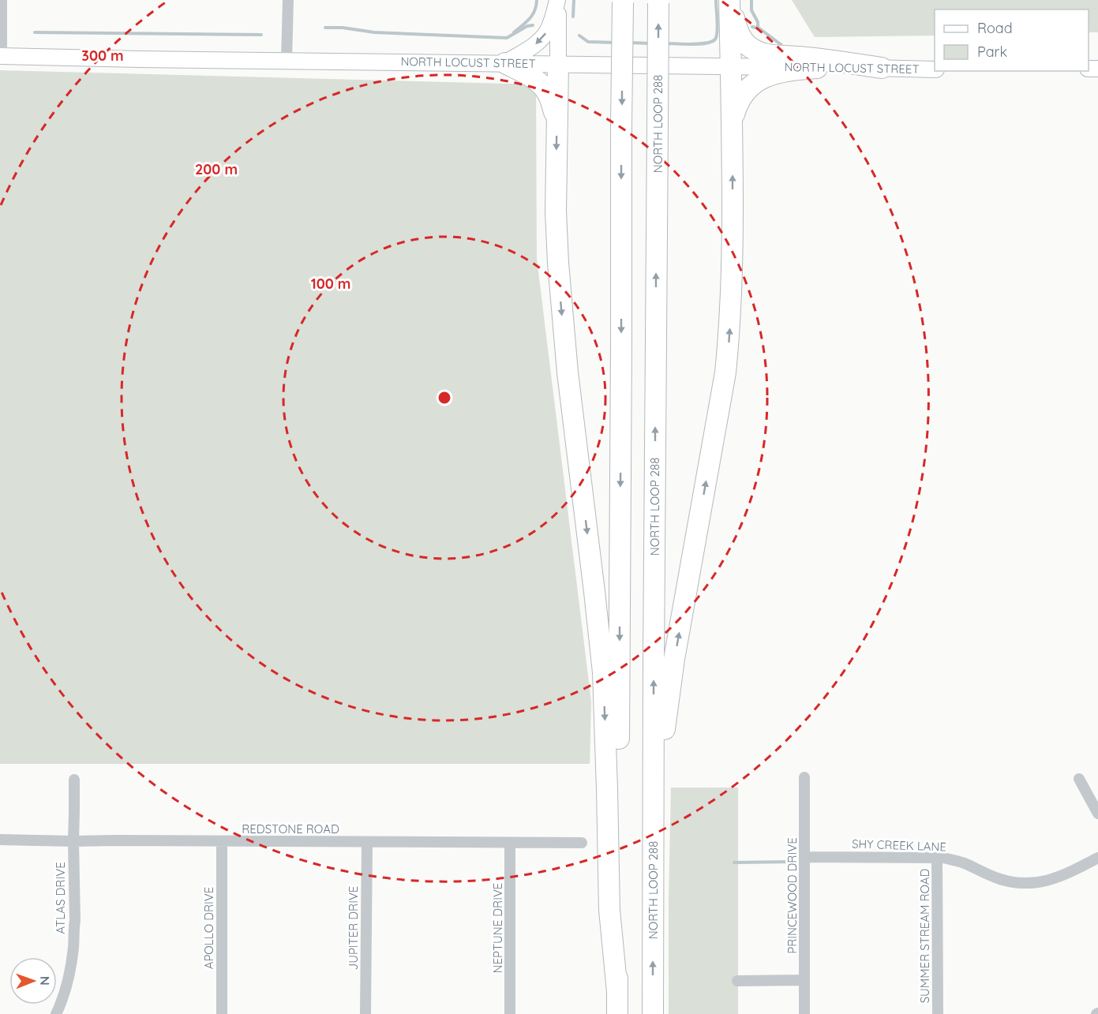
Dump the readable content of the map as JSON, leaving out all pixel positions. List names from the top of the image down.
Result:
{
  "streets": {
    "highway": ["NORTH LOOP 288"],
    "main road": ["NORTH LOCUST STREET"],
    "street": [
      "REDSTONE ROAD",
      "SHY CREEK LANE",
      "PRINCEWOOD DRIVE",
      "ATLAS DRIVE",
      "APOLLO DRIVE",
      "JUPITER DRIVE",
      "NEPTUNE DRIVE",
      "SUMMER STREAM ROAD"
    ]
  },
  "crossings": [
    ["REDSTONE ROAD", "ATLAS DRIVE"],
    ["REDSTONE ROAD", "APOLLO DRIVE"],
    ["REDSTONE ROAD", "JUPITER DRIVE"],
    ["REDSTONE ROAD", "NEPTUNE DRIVE"],
    ["SHY CREEK LANE", "PRINCEWOOD DRIVE"],
    ["SHY CREEK LANE", "SUMMER STREAM ROAD"]
  ],
  "legend": ["Road", "Park"],
  "north": "right",
  "rings": ["300 m", "200 m", "100 m"]
}
